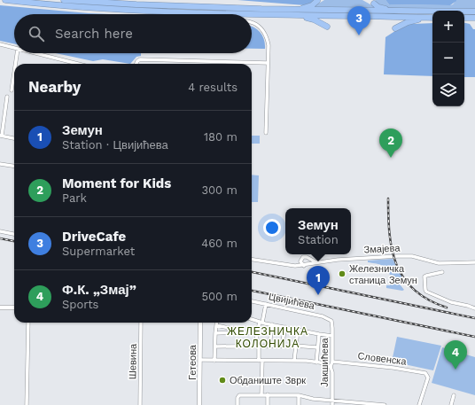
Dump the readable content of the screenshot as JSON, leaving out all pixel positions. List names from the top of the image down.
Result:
{
  "streets": {
    "street": [
      "Змајева",
      "Цвијићева",
      "Словенска",
      "Шевина",
      "Гетеова",
      "Јакшићева"
    ]
  },
  "crossings": [
    ["Цвијићева", "Јакшићева"],
    ["Словенска", "Јакшићева"]
  ],
  "districts": ["ЖЕЛЕЗНИЧКА КОЛОНИЈА"],
  "places": ["Железничка станица Земун", "Обданиште Зврк"],
  "page": {
    "pins": [
      "3",
      "2",
      "1",
      "4"
    ],
    "map_buttons": ["+", "−"],
    "search": "Search here",
    "heading": ["Nearby", "4 results"],
    "list": [
      {
        "mark": "1",
        "name": "Земун",
        "note": "Station · Цвијићева",
        "value": "180 m"
      },
      {
        "mark": "2",
        "name": "Moment for Kids",
        "note": "Park",
        "value": "300 m"
      },
      {
        "mark": "3",
        "name": "DriveCafe",
        "note": "Supermarket",
        "value": "460 m"
      },
      {
        "mark": "4",
        "name": "Ф.К. „Змај”",
        "note": "Sports",
        "value": "500 m"
      }
    ],
    "popup": ["Земун", "Station"]
  }
}
